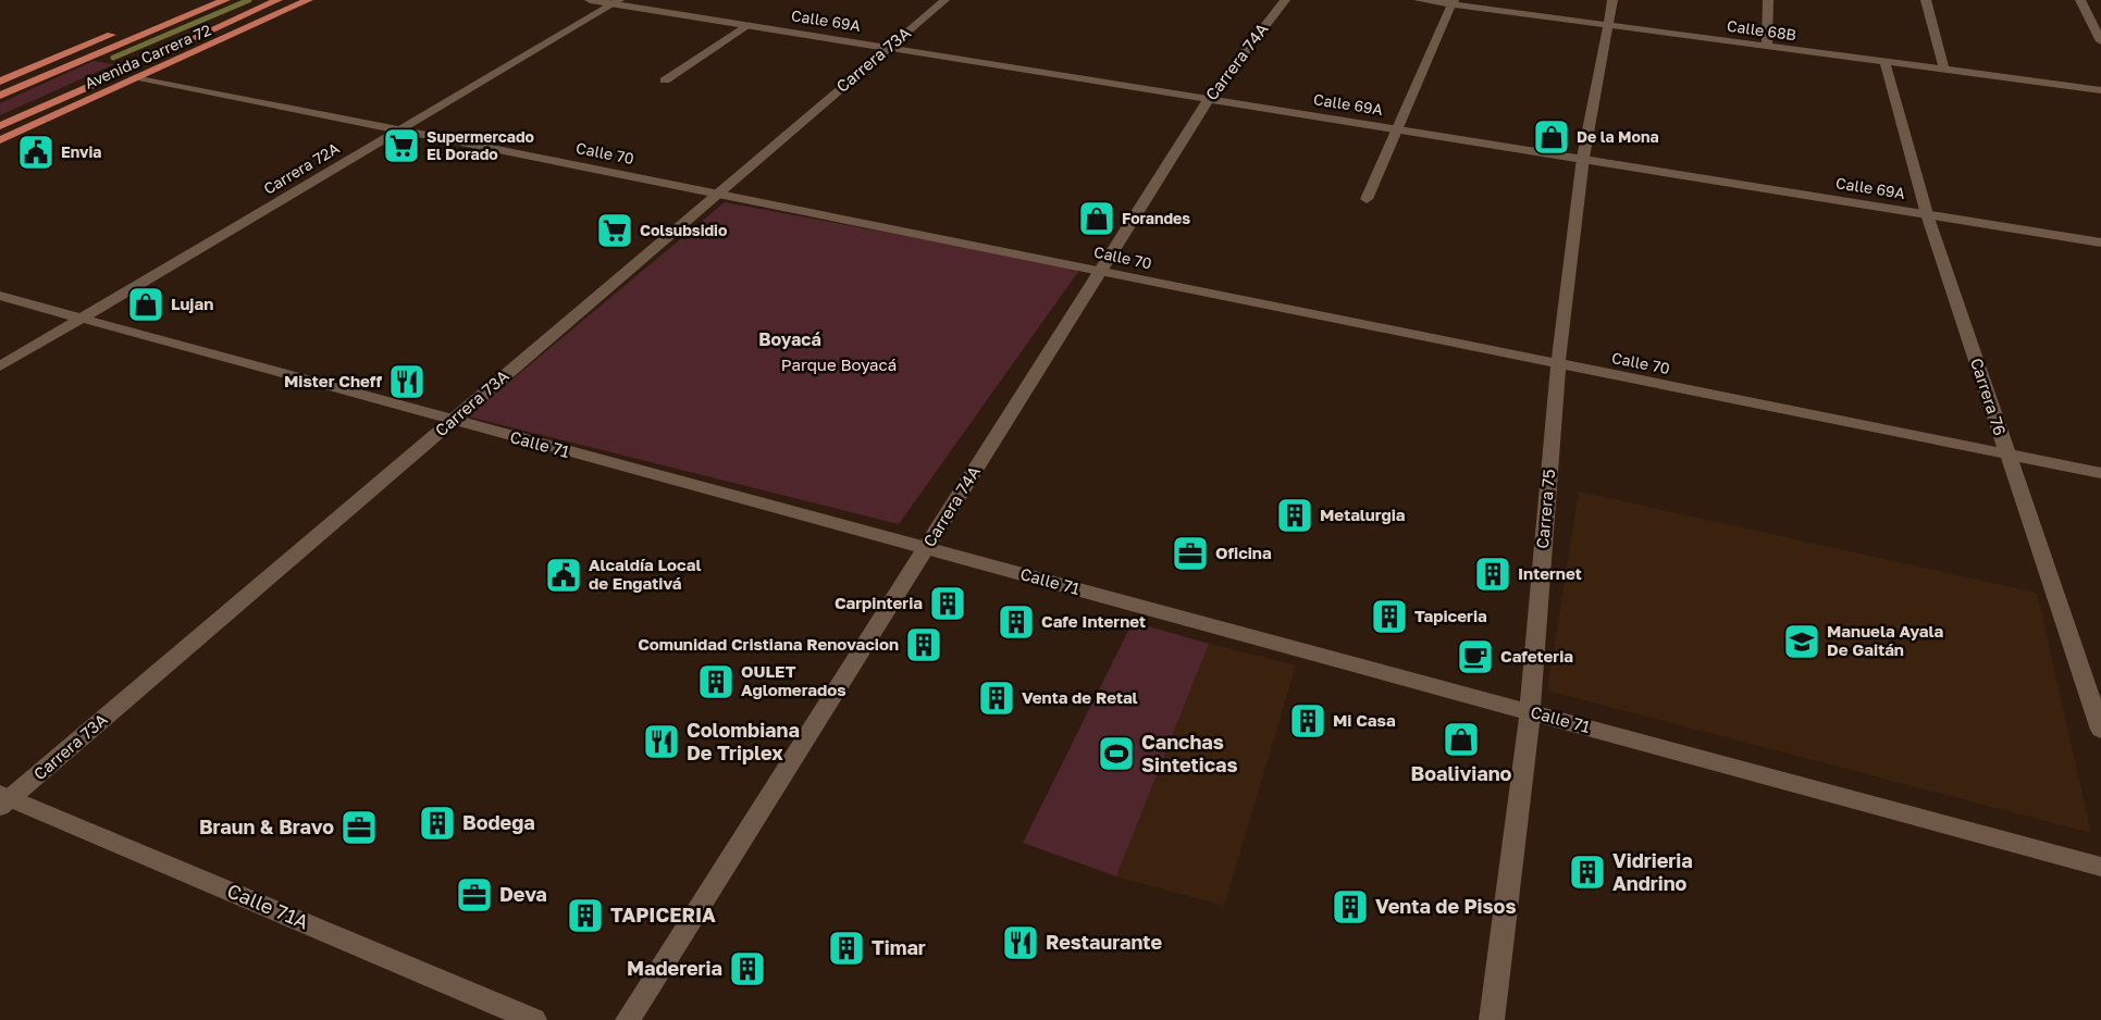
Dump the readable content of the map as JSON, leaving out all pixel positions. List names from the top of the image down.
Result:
{
  "streets": {
    "highway": ["Avenida Carrera 72"],
    "street": [
      "Calle 69A",
      "Calle 68B",
      "Carrera 73A",
      "Carrera 74A",
      "Calle 70",
      "Carrera 72A",
      "Carrera 76",
      "Calle 71",
      "Carrera 75",
      "Calle 71A"
    ]
  },
  "crossings": [
    ["Calle 69A", "Carrera 73A"],
    ["Calle 69A", "Carrera 74A"],
    ["Calle 69A", "Carrera 72A"],
    ["Calle 69A", "Carrera 76"],
    ["Calle 69A", "Carrera 75"],
    ["Calle 68B", "Carrera 76"],
    ["Calle 68B", "Carrera 75"],
    ["Avenida Carrera 72", "Calle 70"],
    ["Carrera 73A", "Calle 70"],
    ["Carrera 73A", "Calle 71"],
    ["Carrera 73A", "Calle 71A"],
    ["Carrera 74A", "Calle 70"],
    ["Carrera 74A", "Calle 71"],
    ["Calle 70", "Carrera 72A"],
    ["Calle 70", "Carrera 76"],
    ["Calle 70", "Carrera 75"],
    ["Carrera 72A", "Calle 71"],
    ["Calle 71", "Carrera 75"]
  ],
  "districts": ["Boyacá"],
  "parks": ["Parque Boyacá"],
  "places": {
    "shop": [
      "De la Mona",
      "Forandes",
      "Lujan",
      "Boaliviano"
    ],
    "supermarket": ["Supermercado El Dorado", "Colsubsidio"],
    "public building": ["Envia", "Alcaldía Local de Engativá"],
    "restaurant": ["Mister Cheff", "Colombiana De Triplex", "Restaurante"],
    "building": [
      "Metalurgia",
      "Internet",
      "Carpinteria",
      "Tapiceria",
      "Cafe Internet",
      "Comunidad Cristiana Renovacion",
      "OULET Aglomerados",
      "Venta de Retal",
      "Mi Casa",
      "Bodega",
      "Vidrieria Andrino",
      "Venta de Pisos",
      "TAPICERIA",
      "Timar",
      "Madereria"
    ],
    "office": ["Oficina", "Braun & Bravo", "Deva"],
    "school or university": ["Manuela Ayala De Gaitán"],
    "cafe": ["Cafeteria"],
    "sports": ["Canchas Sinteticas"]
  }
}
